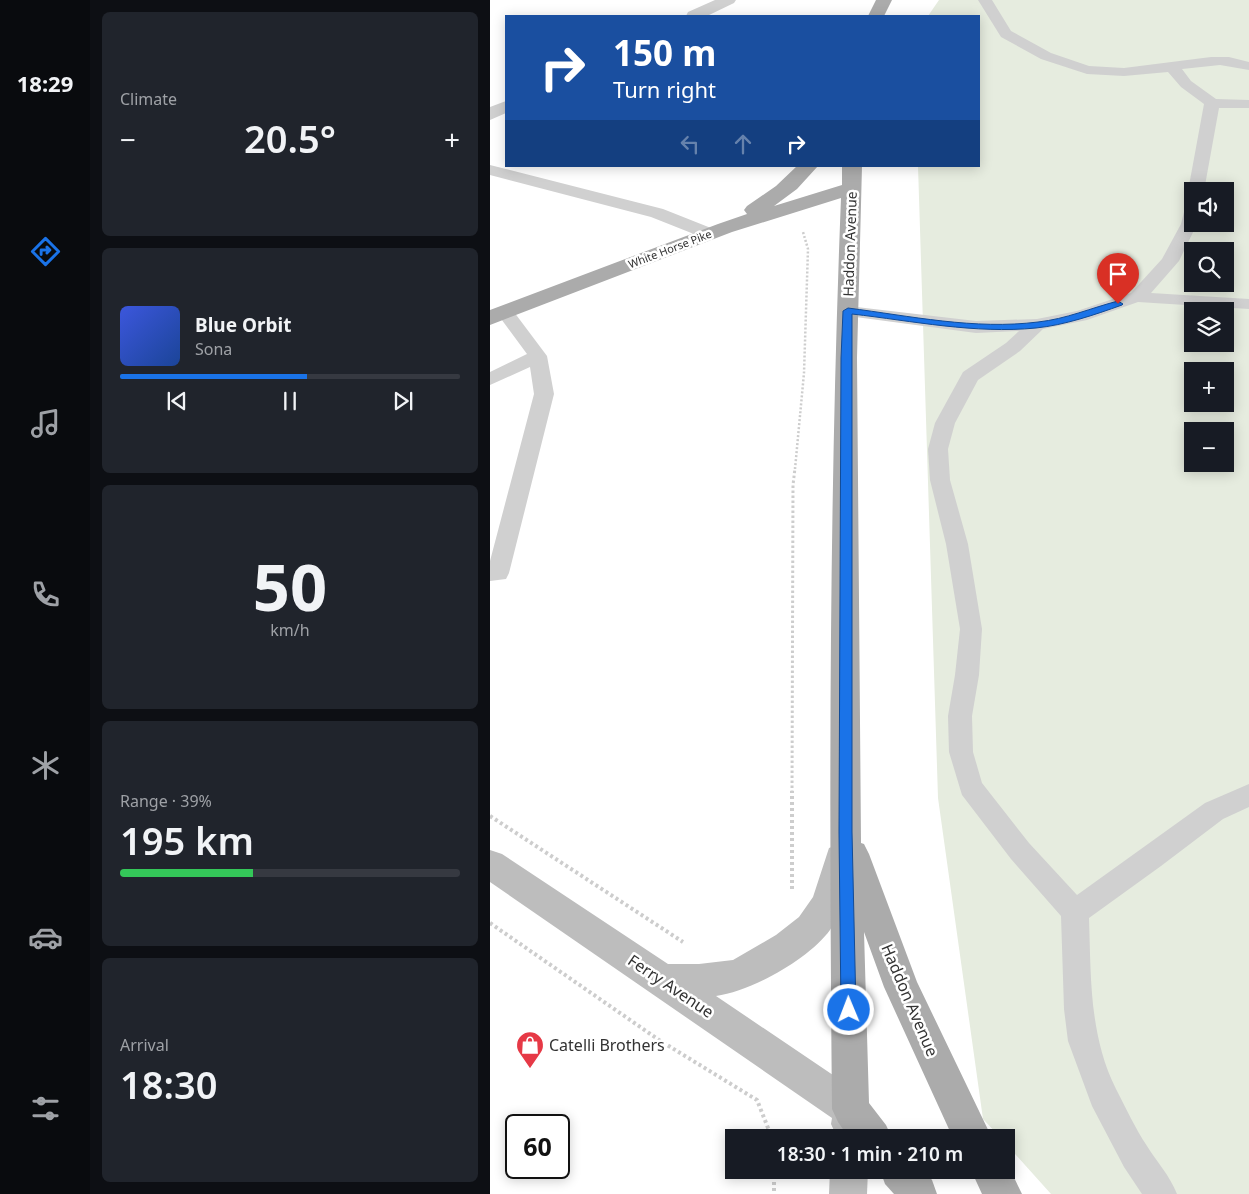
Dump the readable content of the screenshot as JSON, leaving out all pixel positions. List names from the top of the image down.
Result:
{
  "streets": {
    "main road": ["Haddon Avenue", "White Horse Pike", "Ferry Avenue"]
  },
  "crossings": [
    ["Haddon Avenue", "White Horse Pike"],
    ["Haddon Avenue", "Ferry Avenue"]
  ],
  "places": {
    "shop": ["Catelli Brothers"]
  },
  "page": {
    "tabs": "18:29",
    "tile": [
      "Climate",
      ["50", "km/h"],
      ["Range · 39%", "195 km"],
      ["Arrival", "18:30"]
    ],
    "turn": ["150 m", "Turn right"],
    "heat": ["−", "20.5°", "+"],
    "map_buttons": ["+", "−"],
    "song": ["Blue Orbit", "Sona"],
    "limit": "60",
    "trip": "18:30 · 1 min · 210 m"
  }
}
